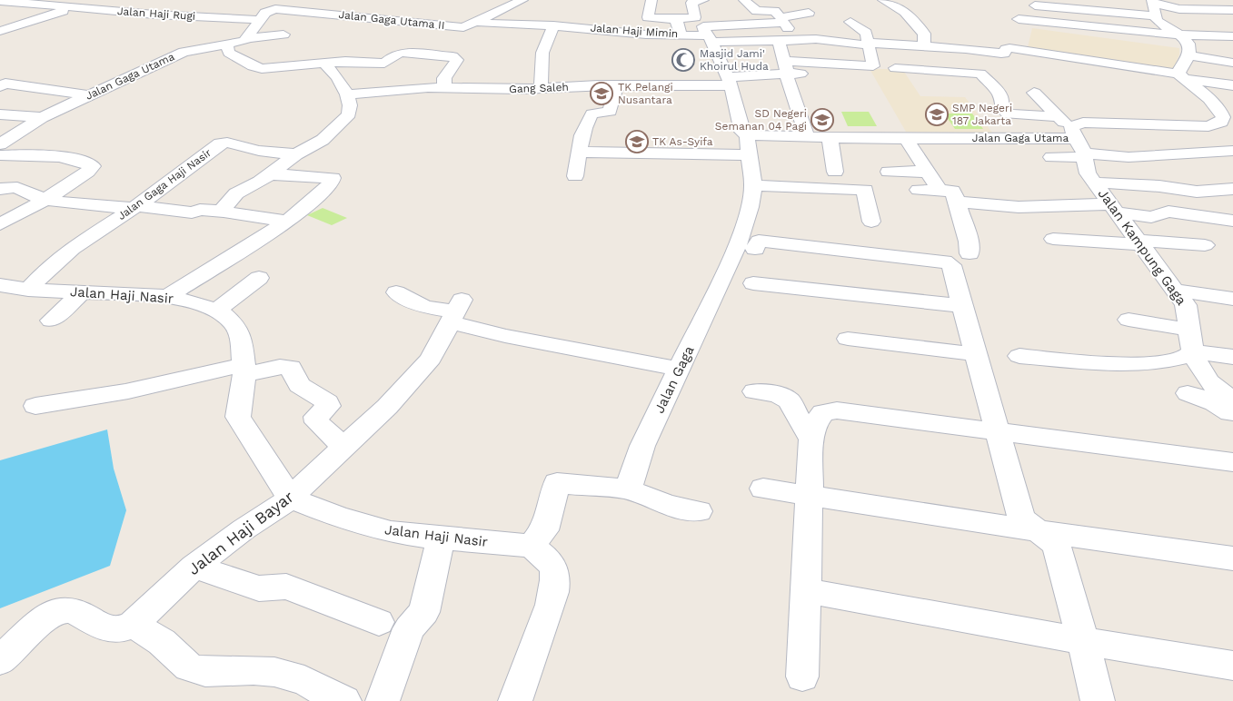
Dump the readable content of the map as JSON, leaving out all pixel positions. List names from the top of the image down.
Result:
{
  "streets": {
    "street": [
      "Jalan Haji Rugi",
      "Jalan Gaga Utama II",
      "Jalan Haji Mimin",
      "Jalan Gaga Utama",
      "Gang Saleh",
      "Jalan Gaga Haji Nasir",
      "Jalan Kampung Gaga",
      "Jalan Haji Nasir",
      "Jalan Gaga",
      "Jalan Haji Bayar"
    ]
  },
  "crossings": [
    ["Jalan Haji Rugi", "Jalan Gaga Utama II"],
    ["Jalan Gaga Utama II", "Jalan Haji Mimin"],
    ["Jalan Gaga Utama", "Jalan Kampung Gaga"],
    ["Jalan Gaga Utama", "Jalan Gaga"],
    ["Jalan Gaga Haji Nasir", "Jalan Haji Nasir"],
    ["Jalan Haji Nasir", "Jalan Haji Bayar"]
  ],
  "places": {
    "mosque": ["Masjid Jami' Khoirul Huda"],
    "school or university": [
      "TK Pelangi Nusantara",
      "SMP Negeri 187 Jakarta",
      "SD Negeri Semanan 04 Pagi",
      "TK As-Syifa"
    ]
  }
}
